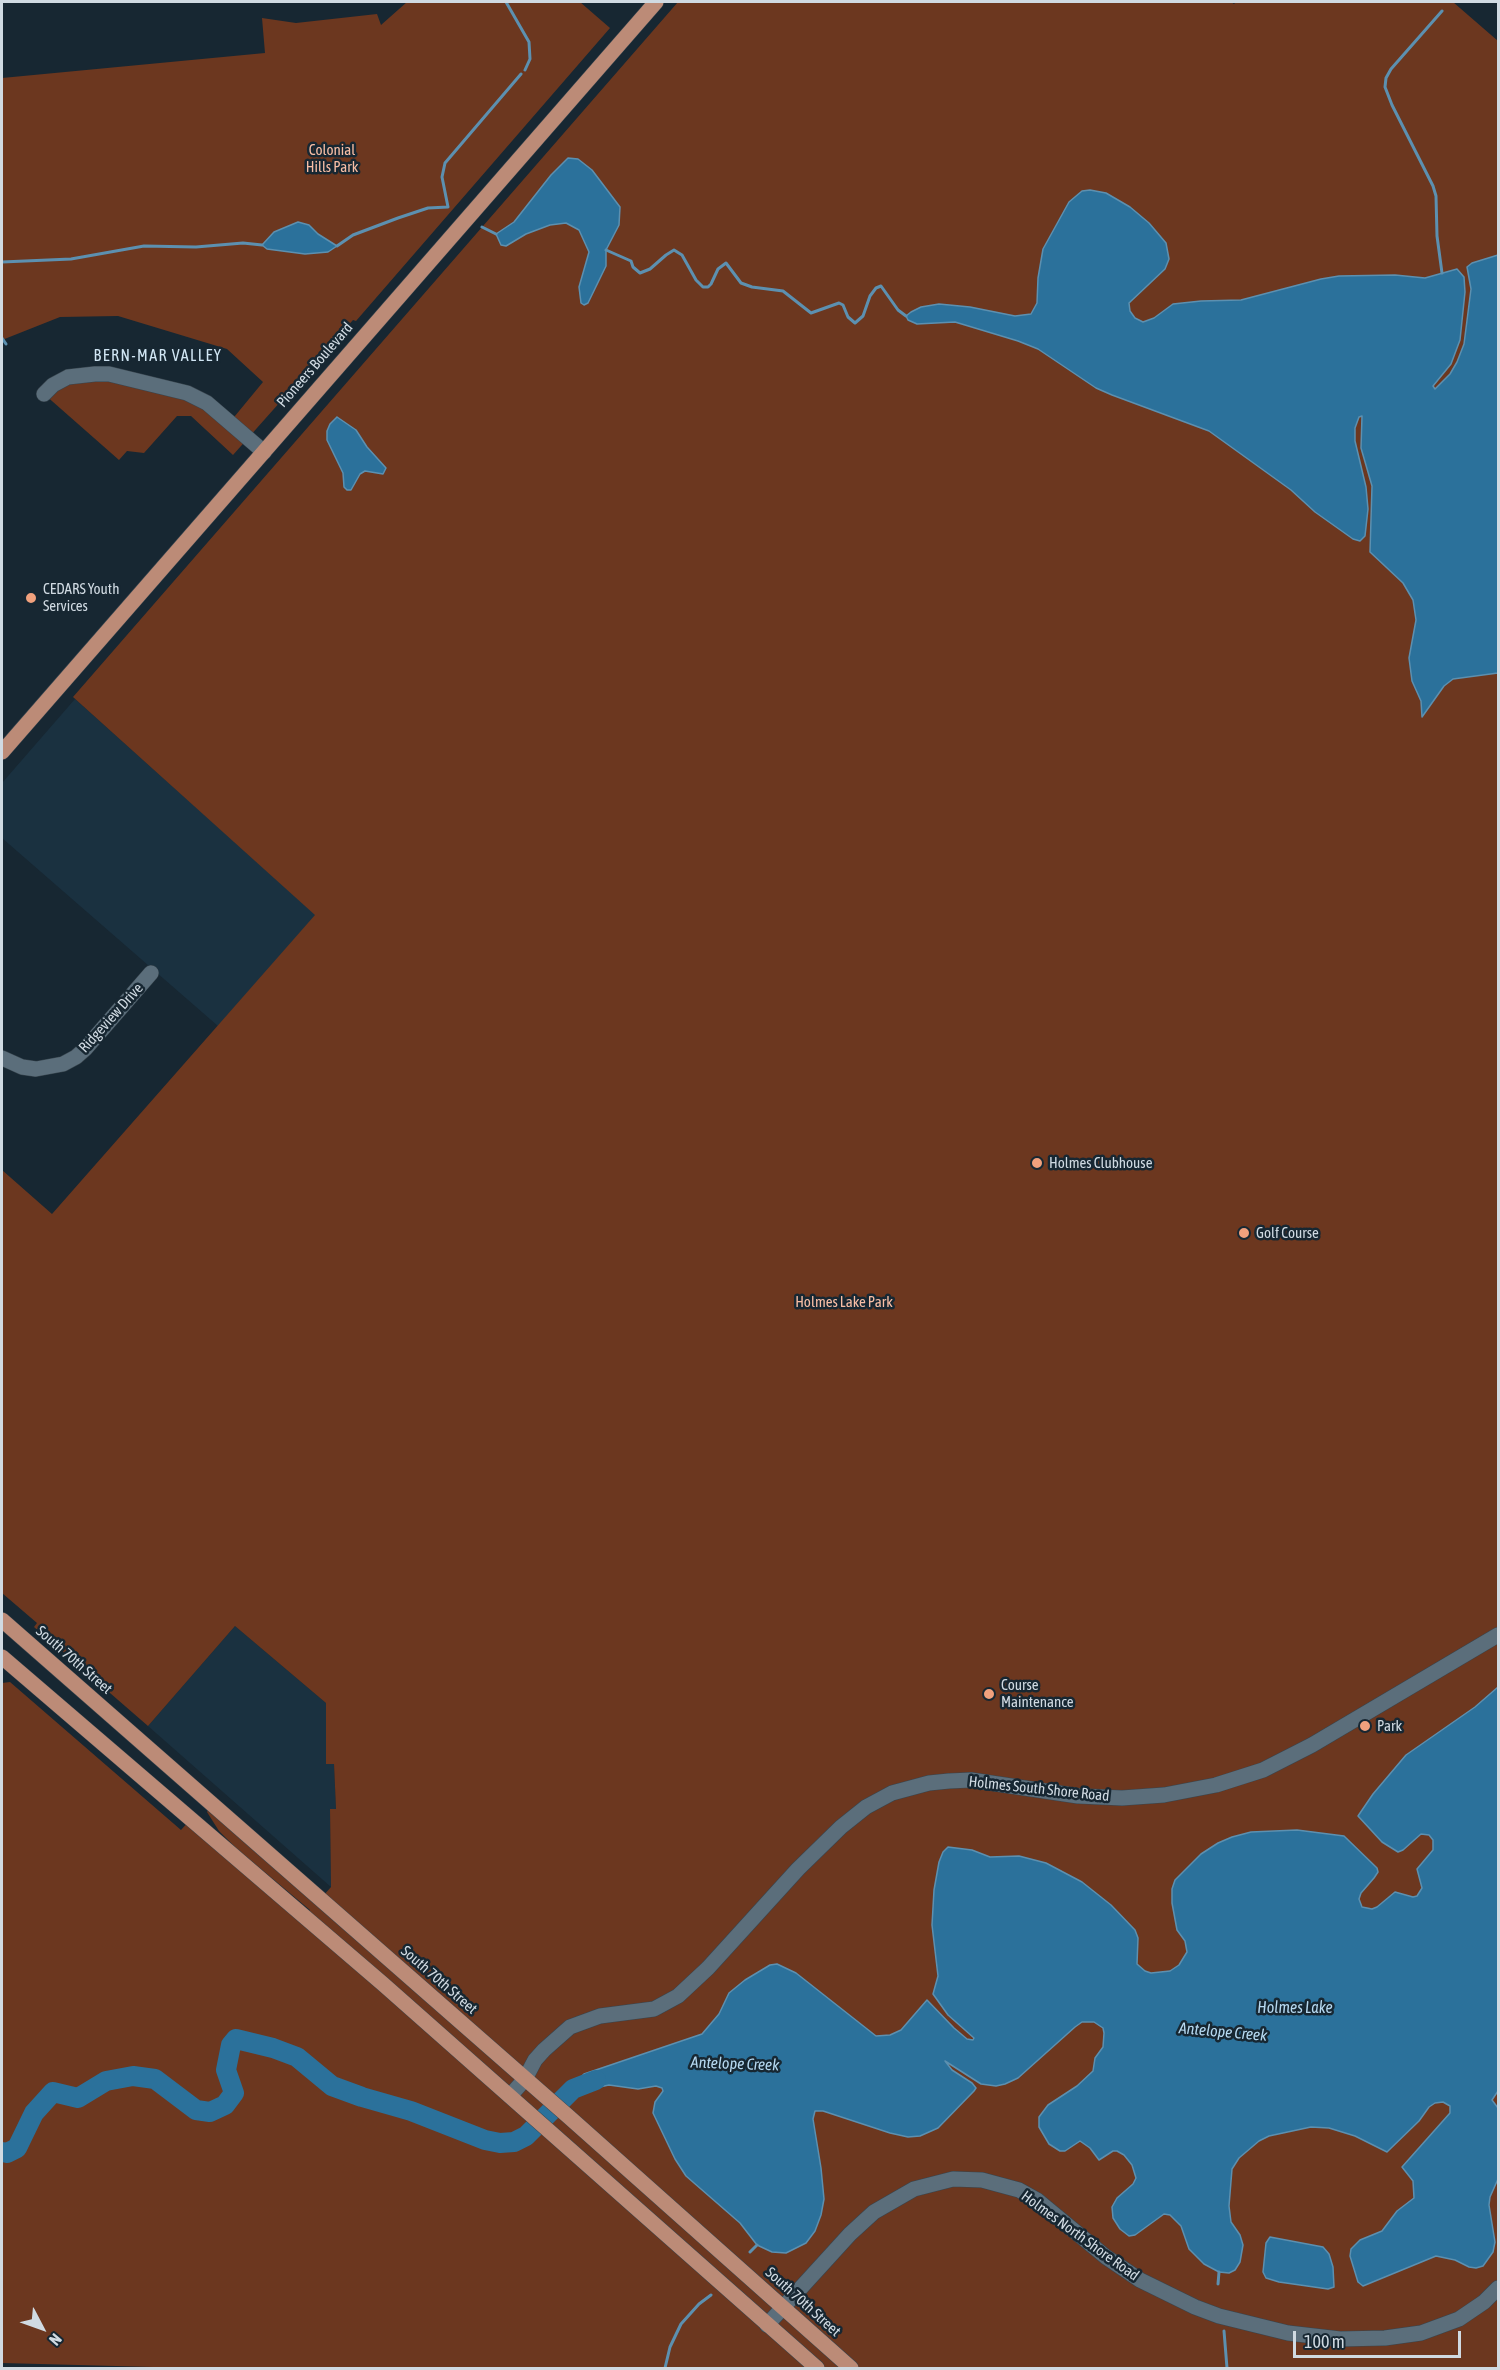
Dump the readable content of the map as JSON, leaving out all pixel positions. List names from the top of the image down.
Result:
{
  "streets": {
    "main road": ["Pioneers Boulevard", "South 70th Street"],
    "street": ["Ridgeview Drive", "Holmes South Shore Road", "Holmes North Shore Road"]
  },
  "crossings": [
    ["South 70th Street", "Holmes South Shore Road"],
    ["South 70th Street", "Holmes North Shore Road"]
  ],
  "districts": ["BERN-MAR VALLEY"],
  "water": ["Holmes Lake", "Antelope Creek"],
  "parks": ["Colonial Hills Park", "Holmes Lake Park"],
  "places": [
    "CEDARS Youth Services",
    "Holmes Clubhouse",
    "Golf Course",
    "Course Maintenance",
    "Park"
  ],
  "scale_bar": "100 m",
  "north": "bottom right"
}
